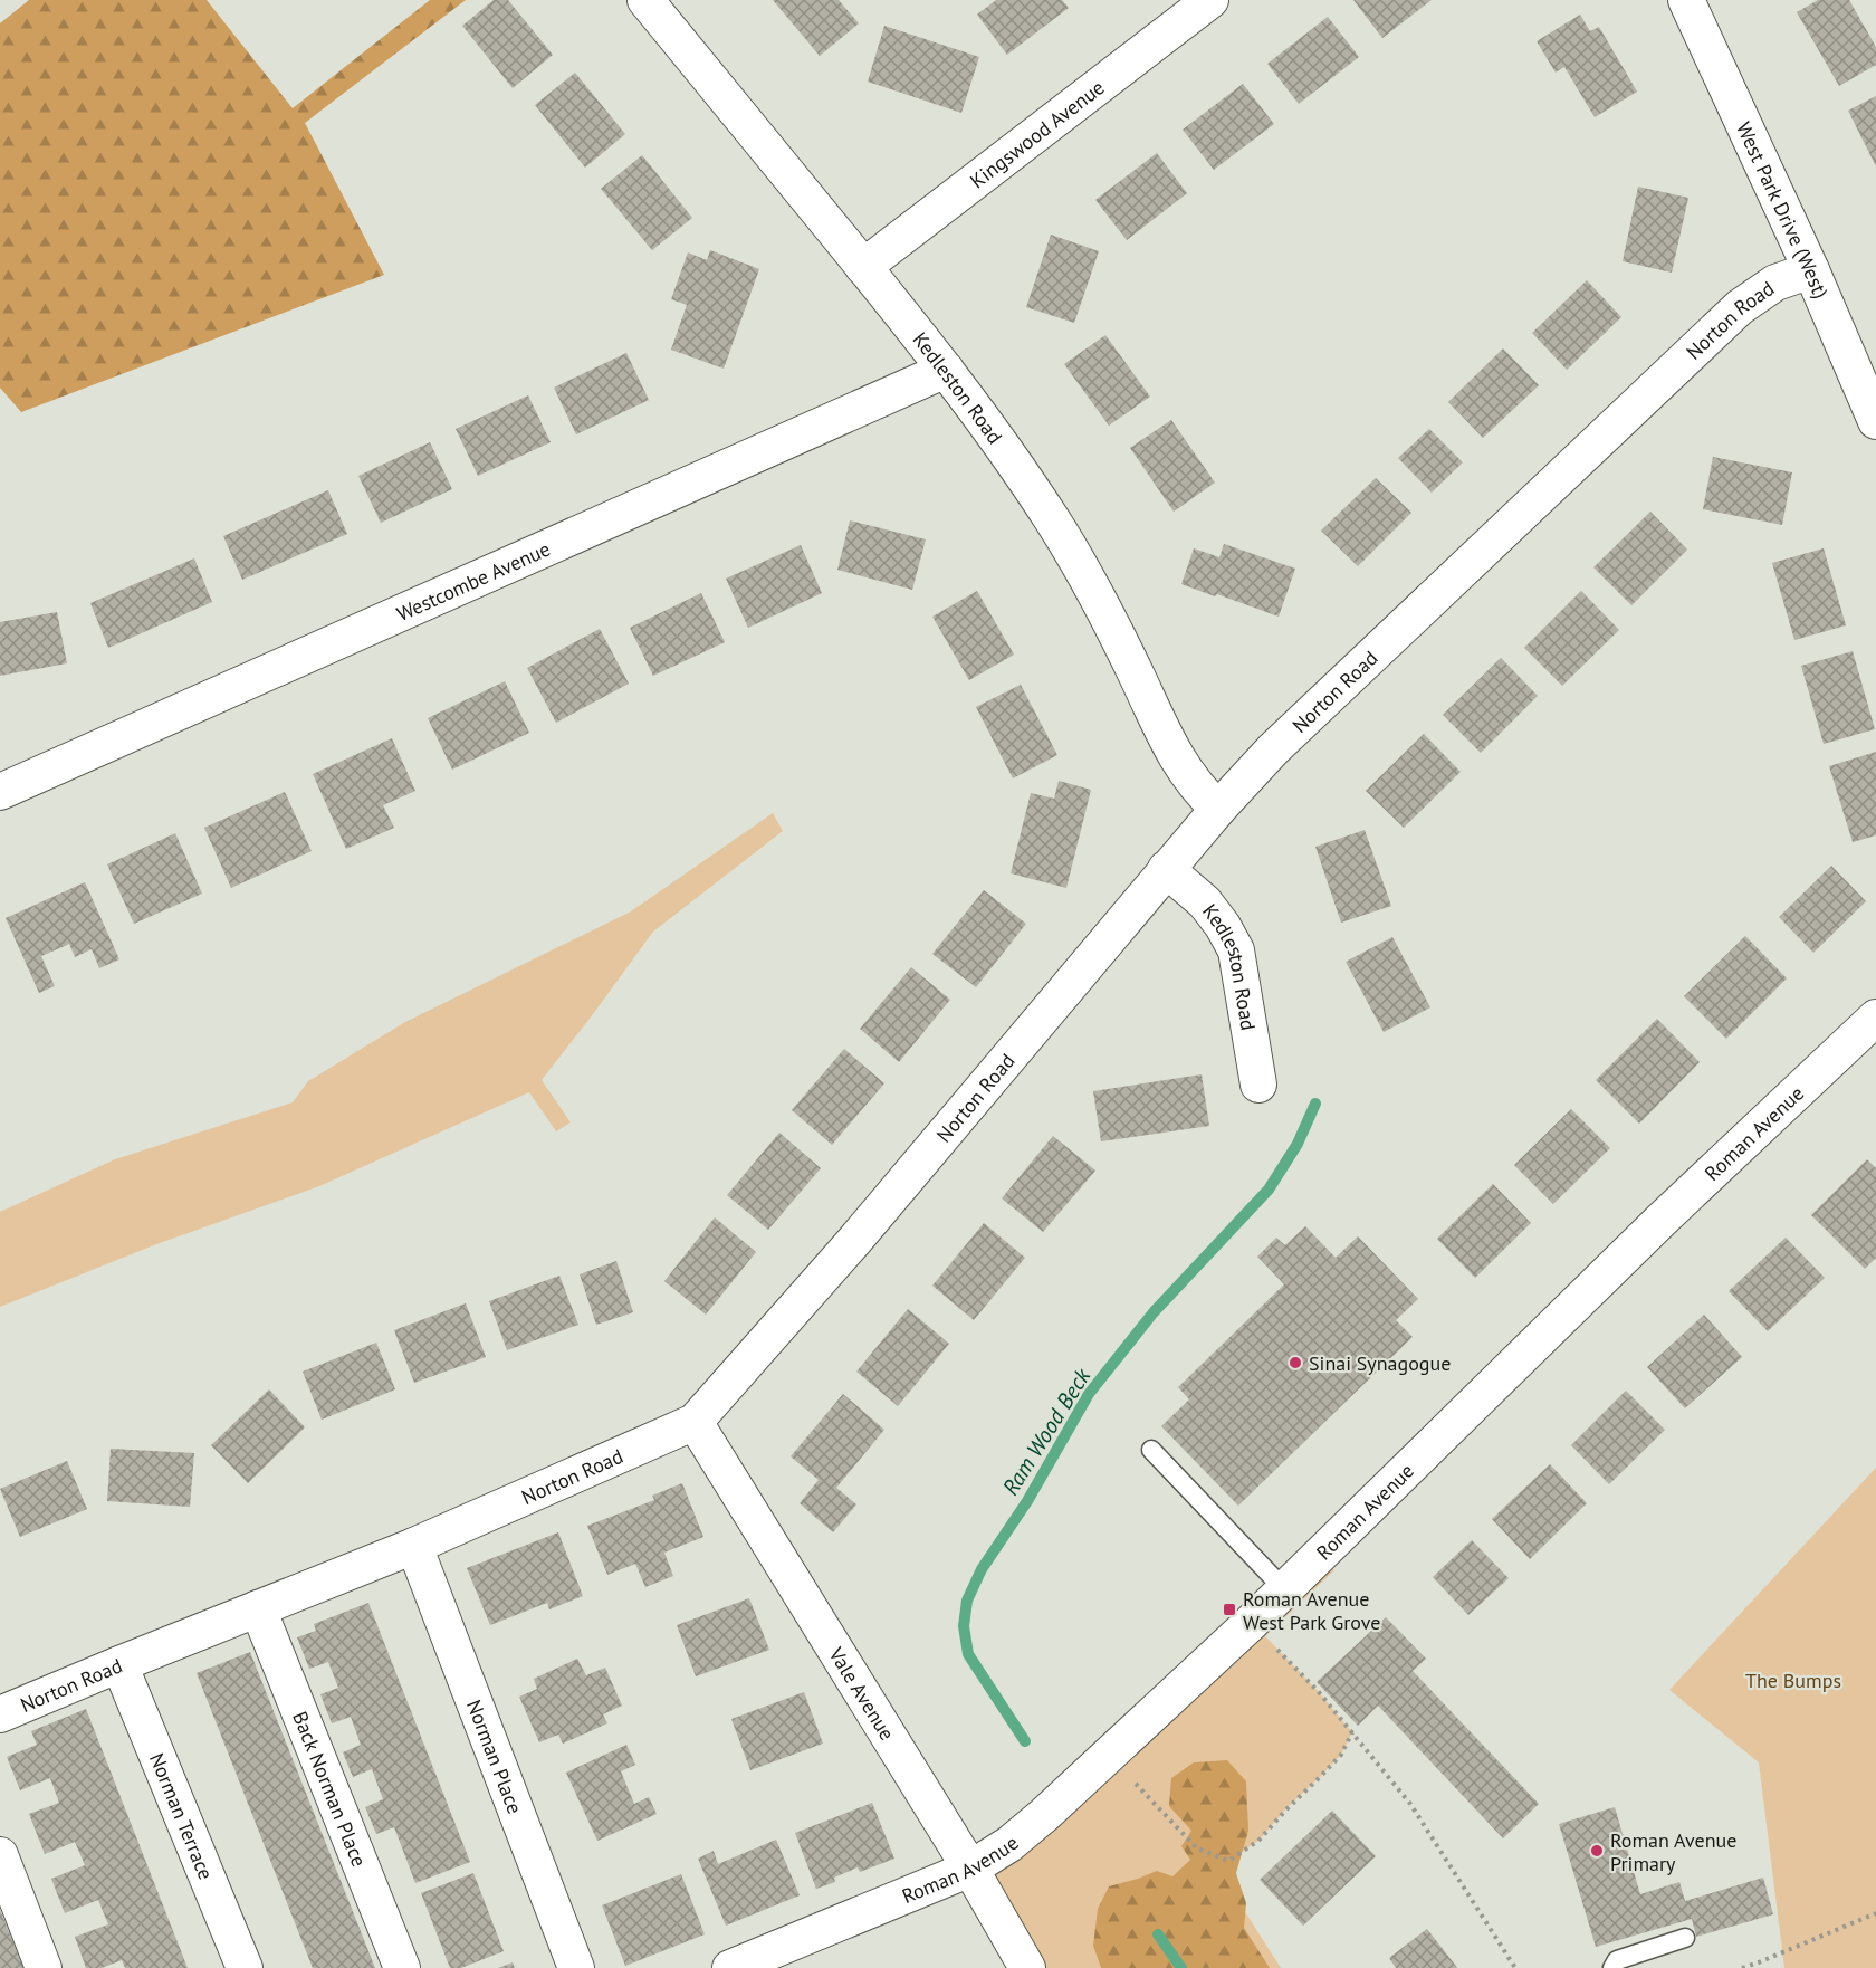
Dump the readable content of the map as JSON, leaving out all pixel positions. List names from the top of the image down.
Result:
{
  "streets": {
    "street": [
      "Kingswood Avenue",
      "West Park Drive (West)",
      "Norton Road",
      "Kedleston Road",
      "Westcombe Avenue",
      "Roman Avenue",
      "Vale Avenue",
      "Norman Place",
      "Back Norman Place",
      "Norman Terrace"
    ]
  },
  "crossings": [
    ["Kingswood Avenue", "Kedleston Road"],
    ["West Park Drive (West)", "Norton Road"],
    ["Norton Road", "Kedleston Road"],
    ["Norton Road", "Vale Avenue"],
    ["Norton Road", "Norman Place"],
    ["Norton Road", "Back Norman Place"],
    ["Norton Road", "Norman Terrace"],
    ["Kedleston Road", "Westcombe Avenue"],
    ["Roman Avenue", "Vale Avenue"]
  ],
  "water": ["Ram Wood Beck"],
  "parks": ["The Bumps"],
  "places": {
    "other": ["Sinai Synagogue", "Roman Avenue Primary"],
    "transit": ["Roman Avenue West Park Grove"]
  }
}
